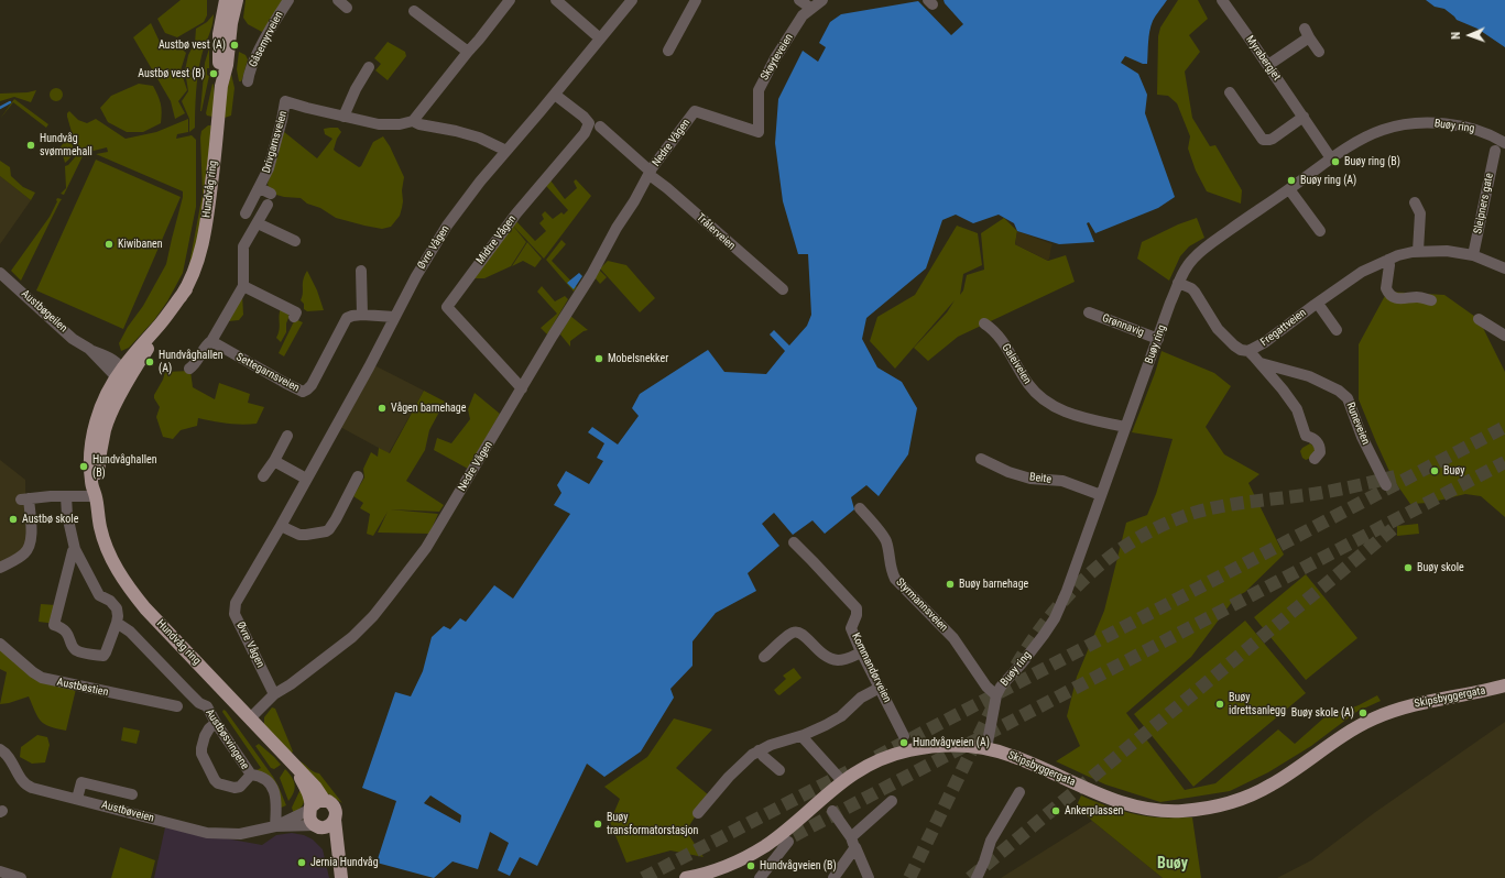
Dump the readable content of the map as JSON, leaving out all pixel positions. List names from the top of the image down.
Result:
{
  "streets": {
    "main road": ["Hundvåg ring", "Skipsbyggergata"],
    "street": [
      "Gåsemyrveien",
      "Skøyteveien",
      "Myrabergjet",
      "Buøy ring",
      "Drivgarnsveien",
      "Nedre Vågen",
      "Sleipners gate",
      "Trålerveien",
      "Midtre Vågen",
      "Øvre Vågen",
      "Austbøgeilen",
      "Grønnavig",
      "Fregattveien",
      "Galeiveien",
      "Settegarnsveien",
      "Runeveien",
      "Beite",
      "Styrmannsveien",
      "Kommandørveien",
      "Austbøstien",
      "Austbøsvingene",
      "Austbøveien"
    ]
  },
  "crossings": [
    ["Skøyteveien", "Nedre Vågen"],
    ["Myrabergjet", "Buøy ring"],
    ["Buøy ring", "Grønnavig"],
    ["Buøy ring", "Galeiveien"],
    ["Buøy ring", "Runeveien"],
    ["Buøy ring", "Beite"],
    ["Buøy ring", "Styrmannsveien"],
    ["Buøy ring", "Skipsbyggergata"],
    ["Drivgarnsveien", "Øvre Vågen"],
    ["Nedre Vågen", "Hundvåg ring"],
    ["Nedre Vågen", "Trålerveien"],
    ["Nedre Vågen", "Midtre Vågen"],
    ["Nedre Vågen", "Øvre Vågen"],
    ["Hundvåg ring", "Austbøgeilen"],
    ["Hundvåg ring", "Austbøveien"],
    ["Sleipners gate", "Fregattveien"],
    ["Midtre Vågen", "Øvre Vågen"],
    ["Fregattveien", "Runeveien"],
    ["Austbøsvingene", "Austbøveien"]
  ],
  "districts": ["Buøy"],
  "places": [
    "Austbø vest (A)",
    "Austbø vest (B)",
    "Hundvåg svømmehall",
    "Buøy ring (B)",
    "Buøy ring (A)",
    "Kiwibanen",
    "Mobelsnekker",
    "Hundvåghallen (A)",
    "Vågen barnehage",
    "Hundvåghallen (B)",
    "Buøy",
    "Austbø skole",
    "Buøy skole",
    "Buøy barnehage",
    "Buøy idrettsanlegg",
    "Buøy skole (A)",
    "Hundvågveien (A)",
    "Ankerplassen",
    "Buøy transformatorstasjon",
    "Jernia Hundvåg",
    "Hundvågveien (B)"
  ],
  "north": "left"
}
